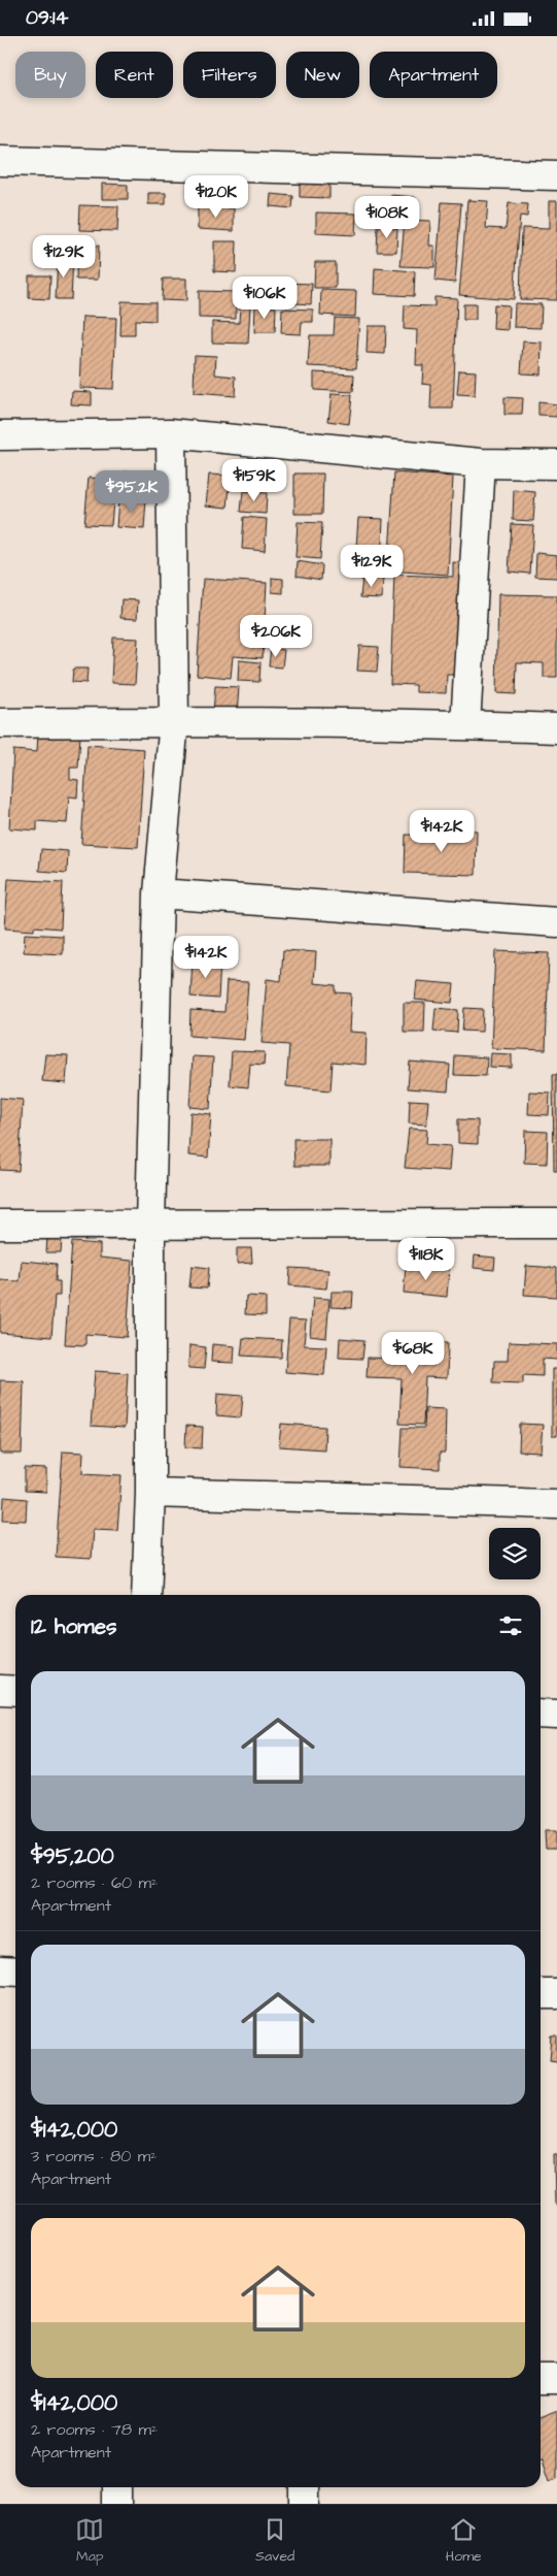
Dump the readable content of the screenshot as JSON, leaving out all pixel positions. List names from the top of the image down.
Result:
{
  "page": {
    "status": "09:14",
    "chip": [
      "Buy",
      "Rent",
      "Filters",
      "New",
      "Apartment"
    ],
    "price": [
      "$120K",
      "$108K",
      "$129K",
      "$106K",
      "$159K",
      "$95.2K",
      "$129K",
      "$206K",
      "$142K",
      "$142K",
      "$118K",
      "$68K"
    ],
    "heading": "12 homes",
    "list": [
      {
        "name": "$95,200",
        "note": "2 rooms · 60 m² · Apartment"
      },
      {
        "name": "$142,000",
        "note": "3 rooms · 80 m² · Apartment"
      },
      {
        "name": "$142,000",
        "note": "2 rooms · 78 m² · Apartment"
      }
    ],
    "tabs": ["Map", "Saved", "Home"]
  }
}
